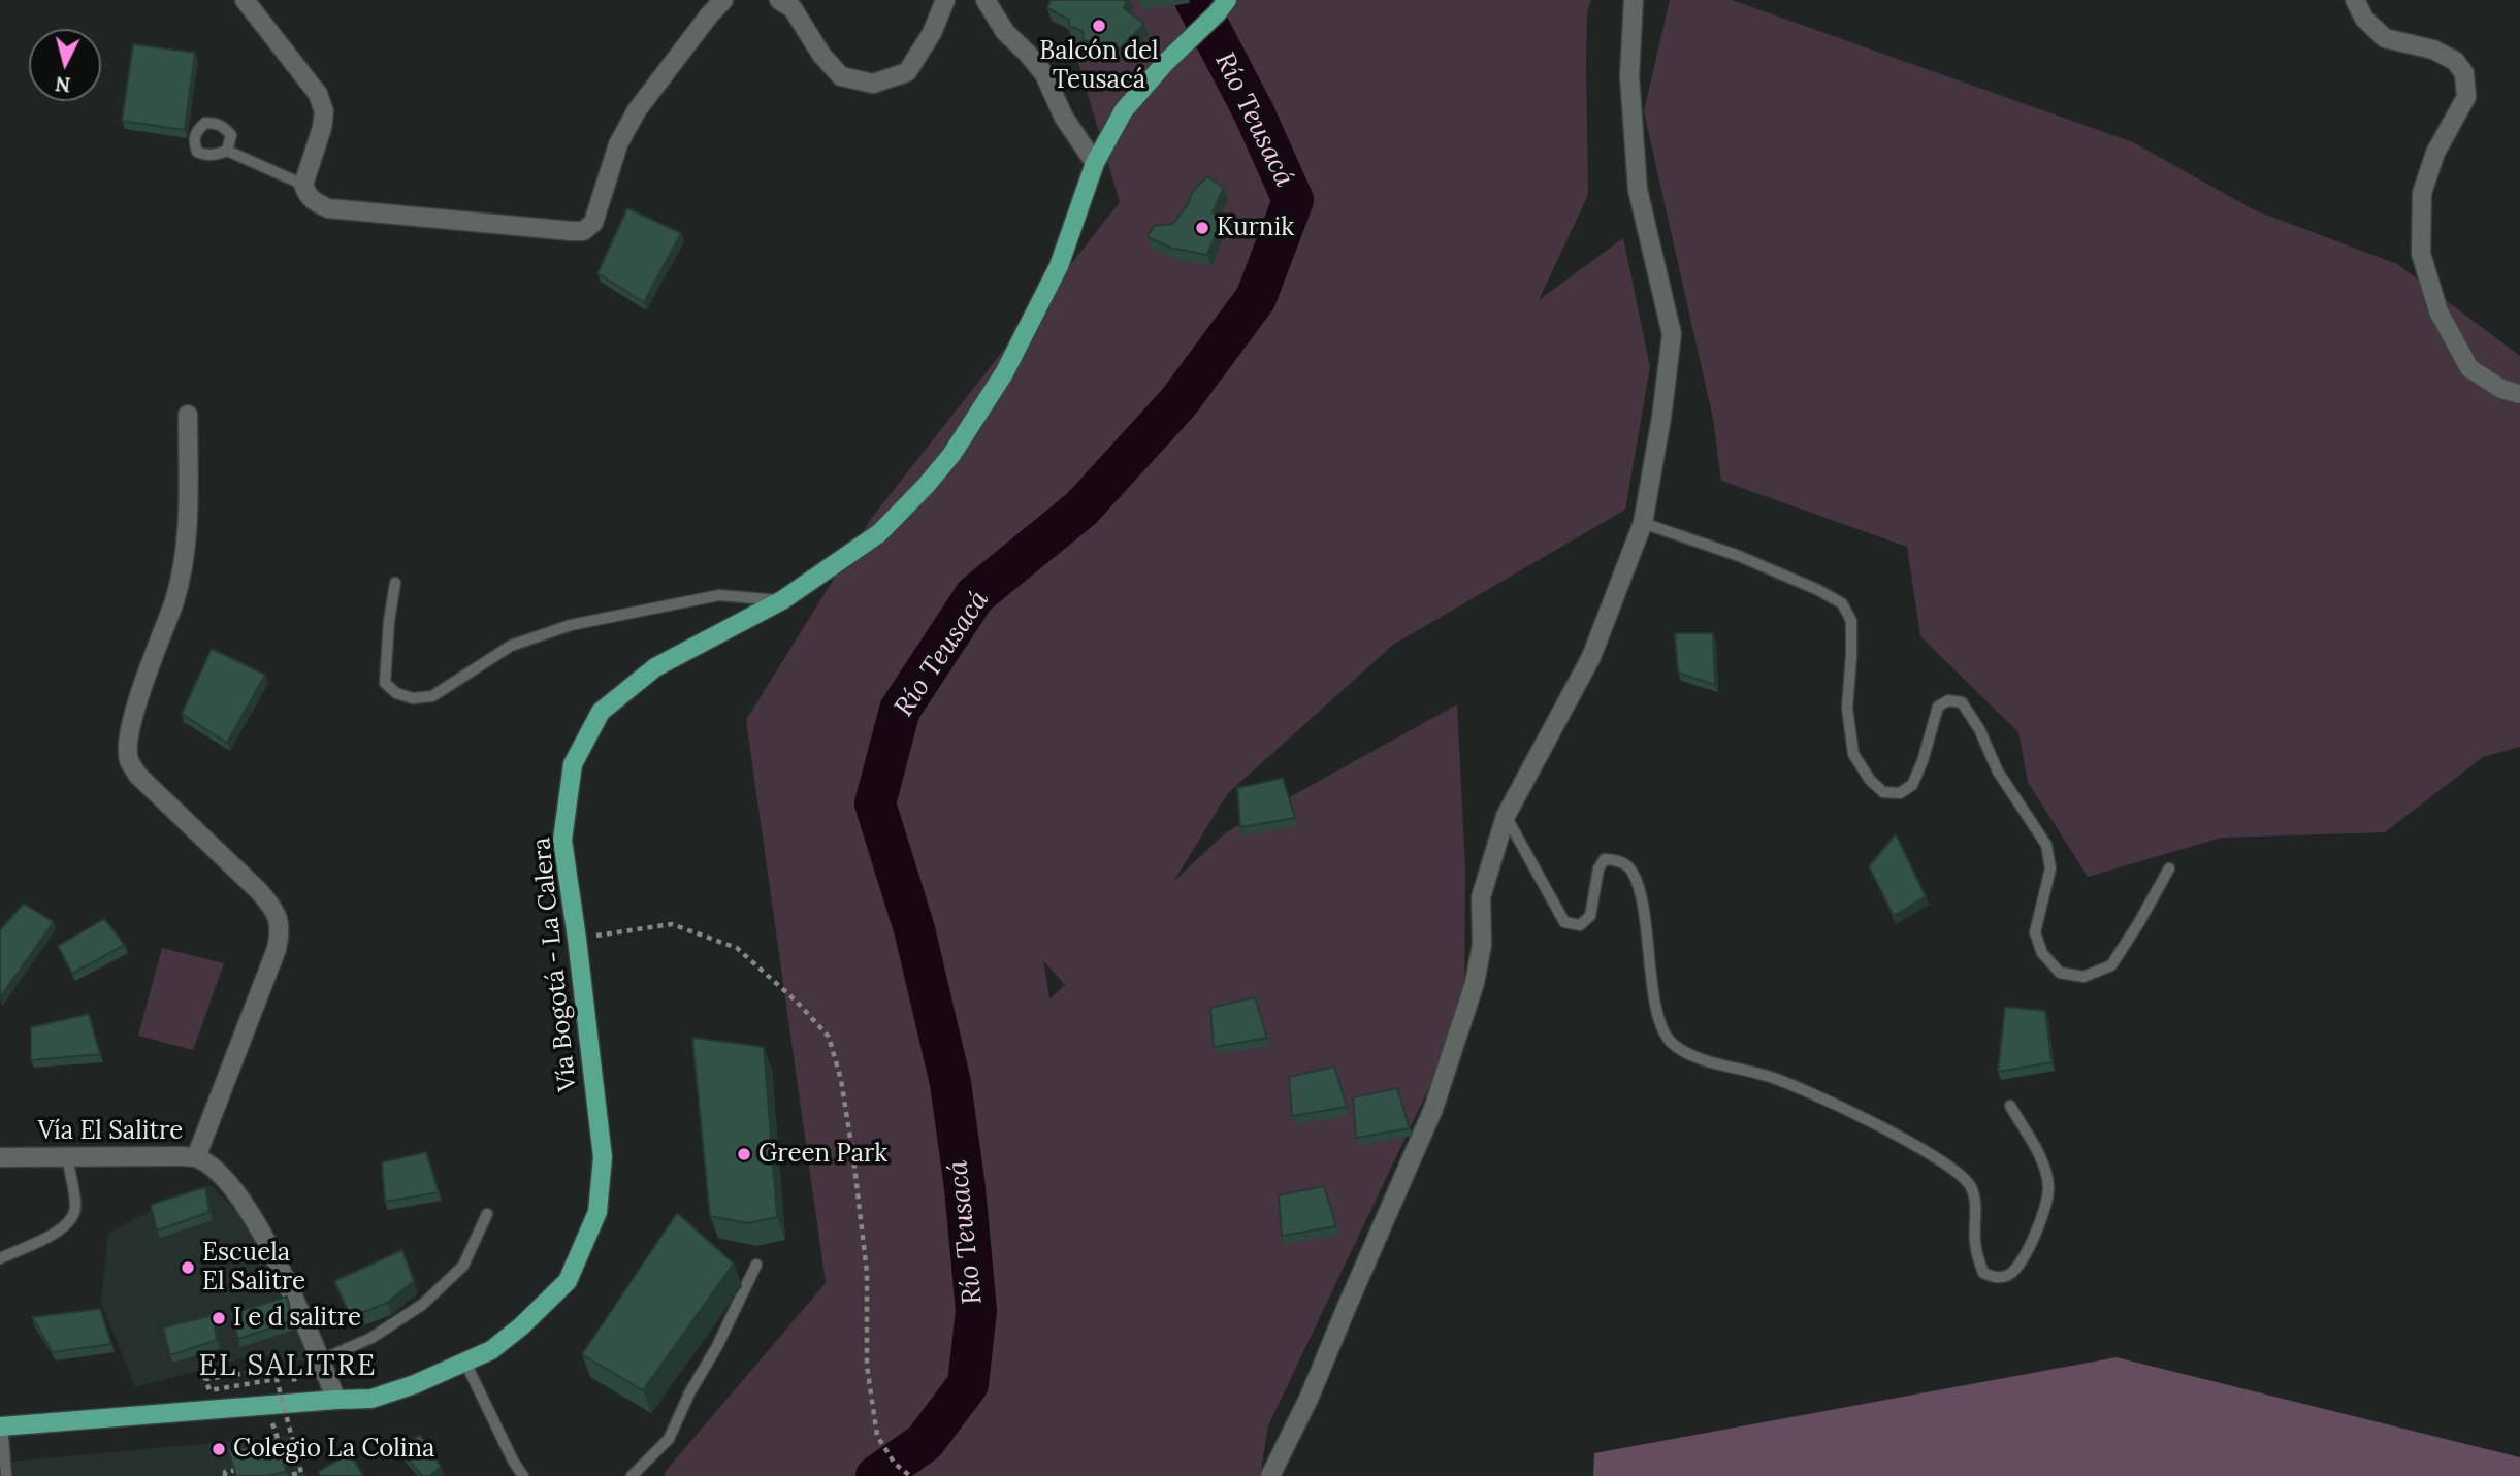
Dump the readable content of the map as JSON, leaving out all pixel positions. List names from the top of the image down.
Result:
{
  "streets": {
    "main road": ["Vía Bogotá - La Calera"],
    "street": ["Vía El Salitre"]
  },
  "crossings": [
    ["Vía Bogotá - La Calera", "Vía El Salitre"]
  ],
  "districts": ["EL SALITRE"],
  "water": ["Río Teusacá"],
  "places": [
    "Balcón del Teusacá",
    "Kurnik",
    "Green Park",
    "Escuela El Salitre",
    "I e d salitre",
    "Colegio La Colina"
  ],
  "north": "bottom"
}
